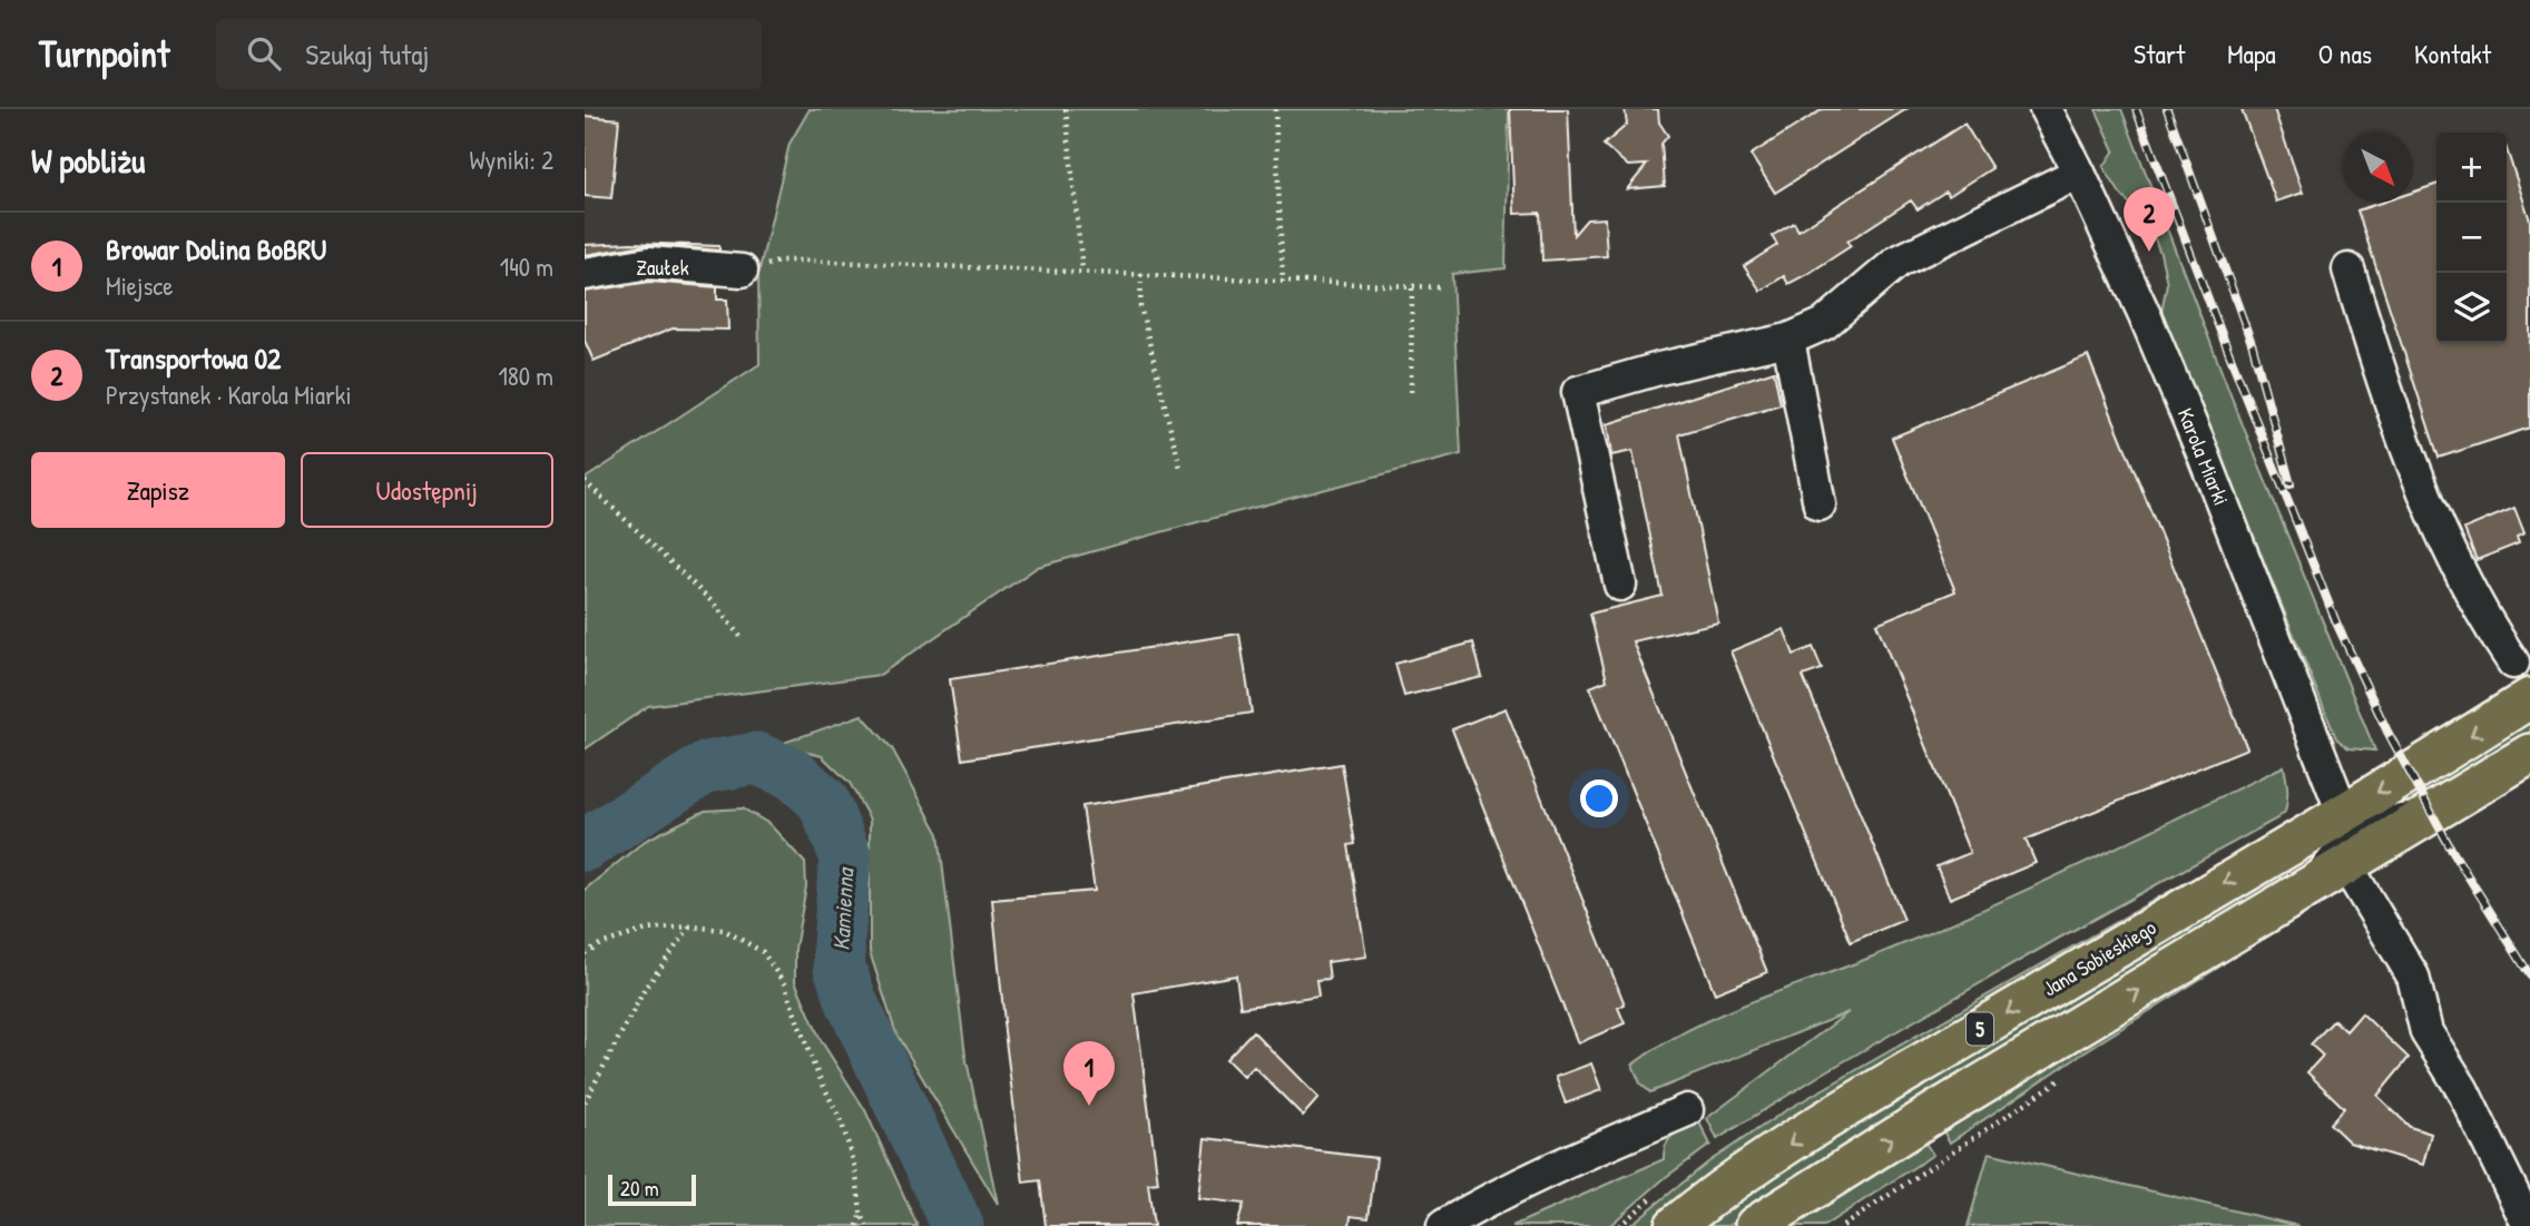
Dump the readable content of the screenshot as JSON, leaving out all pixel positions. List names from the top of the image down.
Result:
{
  "streets": {
    "main road": ["Jana Sobieskiego", "5"],
    "street": ["Zaułek", "Karola Miarki"]
  },
  "crossings": [
    ["Karola Miarki", "Jana Sobieskiego"],
    ["Karola Miarki", "5"]
  ],
  "water": ["Kamienna"],
  "scale_bar": "20 m",
  "north": "bottom right",
  "page": {
    "header": "Turnpoint",
    "search": "Szukaj tutaj",
    "nav": [
      "Start",
      "Mapa",
      "O nas",
      "Kontakt"
    ],
    "heading": ["W pobliżu", "Wyniki: 2"],
    "map_buttons": ["+", "−"],
    "pins": ["2", "1"],
    "list": [
      {
        "mark": "1",
        "name": "Browar Dolina BoBRU",
        "note": "Miejsce",
        "value": "140 m"
      },
      {
        "mark": "2",
        "name": "Transportowa 02",
        "note": "Przystanek · Karola Miarki",
        "value": "180 m"
      }
    ],
    "buttons": ["Zapisz", "Udostępnij"],
    "scale": "20 m"
  }
}
